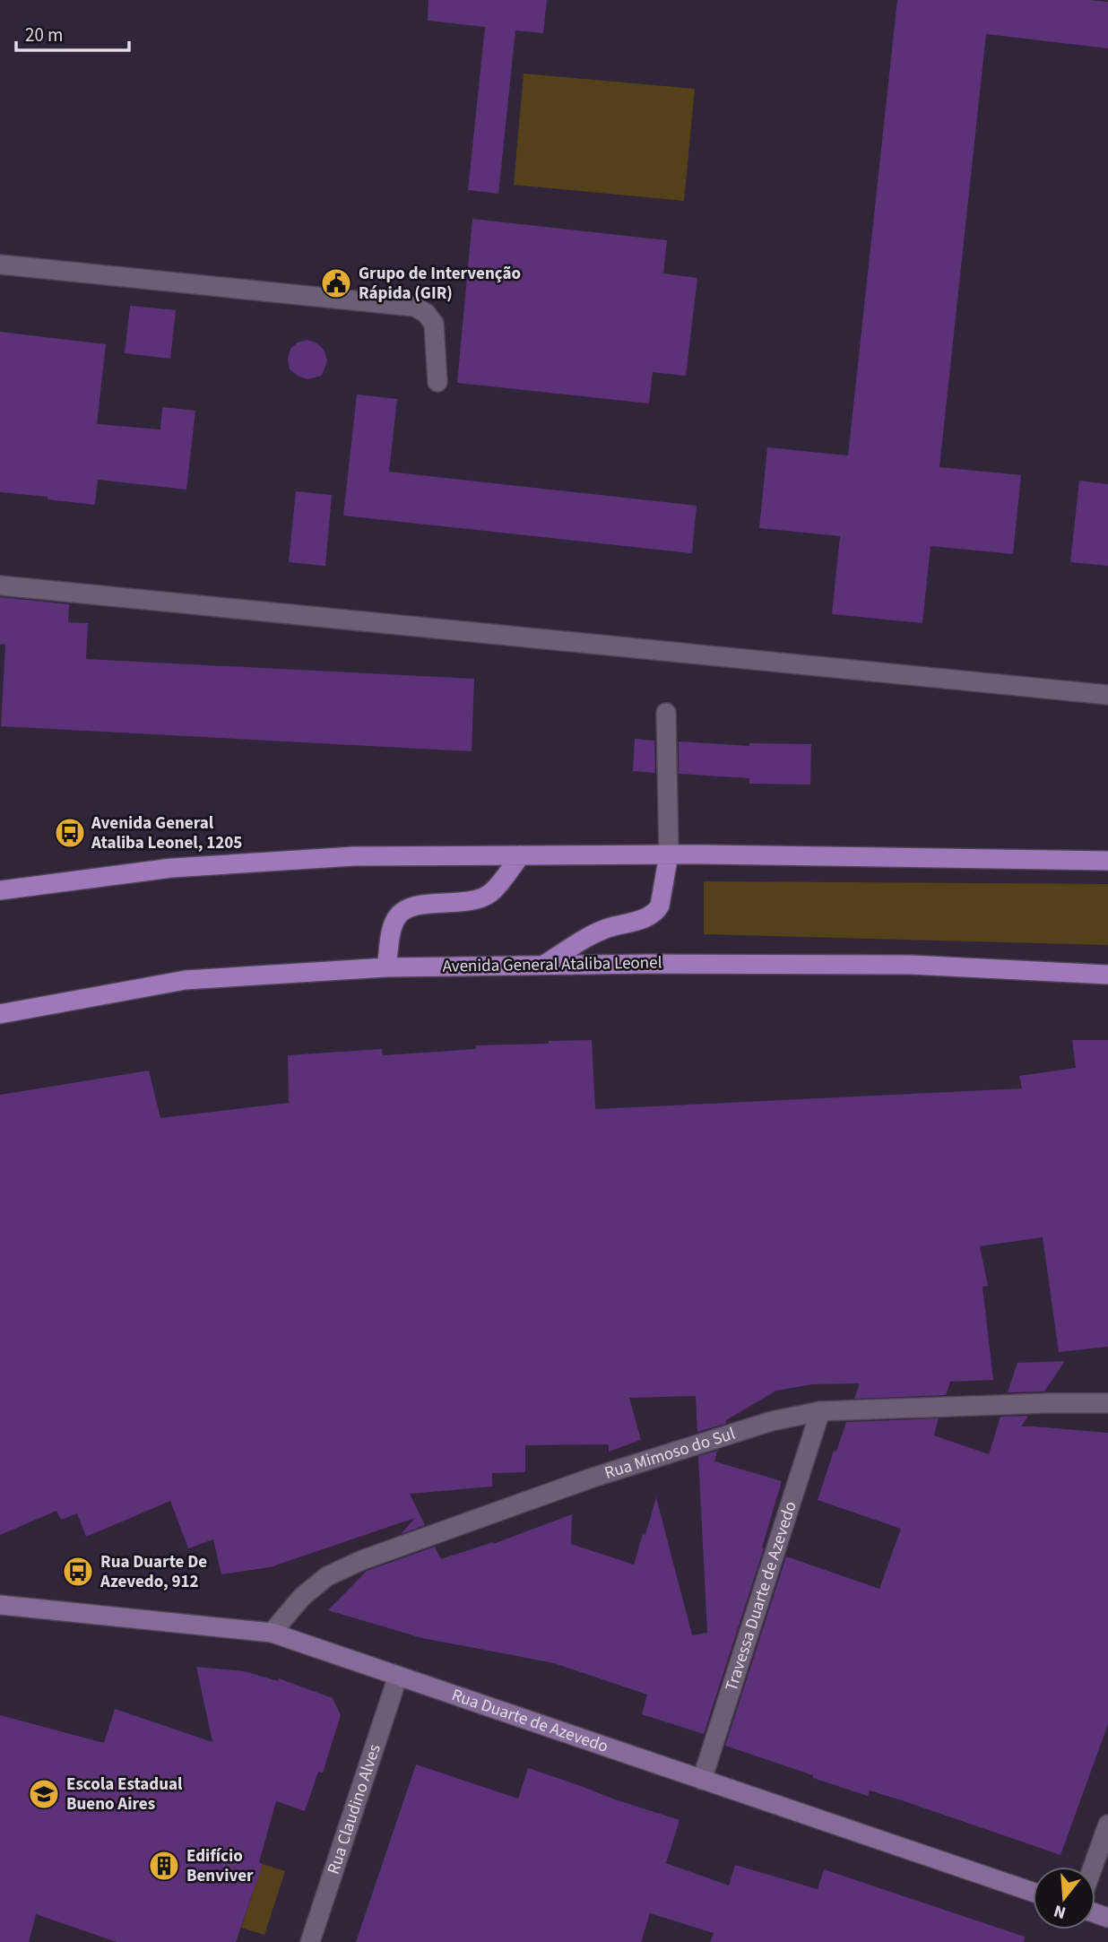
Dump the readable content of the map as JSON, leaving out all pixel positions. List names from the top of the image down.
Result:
{
  "streets": {
    "main road": ["Avenida General Ataliba Leonel", "Rua Duarte de Azevedo"],
    "street": ["Rua Mimoso do Sul", "Travessa Duarte de Azevedo", "Rua Claudino Alves"]
  },
  "crossings": [
    ["Rua Mimoso do Sul", "Travessa Duarte de Azevedo"],
    ["Rua Mimoso do Sul", "Rua Duarte de Azevedo"],
    ["Travessa Duarte de Azevedo", "Rua Duarte de Azevedo"],
    ["Rua Duarte de Azevedo", "Rua Claudino Alves"]
  ],
  "places": {
    "public building": ["Grupo de Intervenção Rápida (GIR)"],
    "bus stop": ["Avenida General Ataliba Leonel, 1205", "Rua Duarte De Azevedo, 912"],
    "school or university": ["Escola Estadual Bueno Aires"],
    "building": ["Edifício Benviver"]
  },
  "scale_bar": "20 m",
  "north": "bottom"
}
